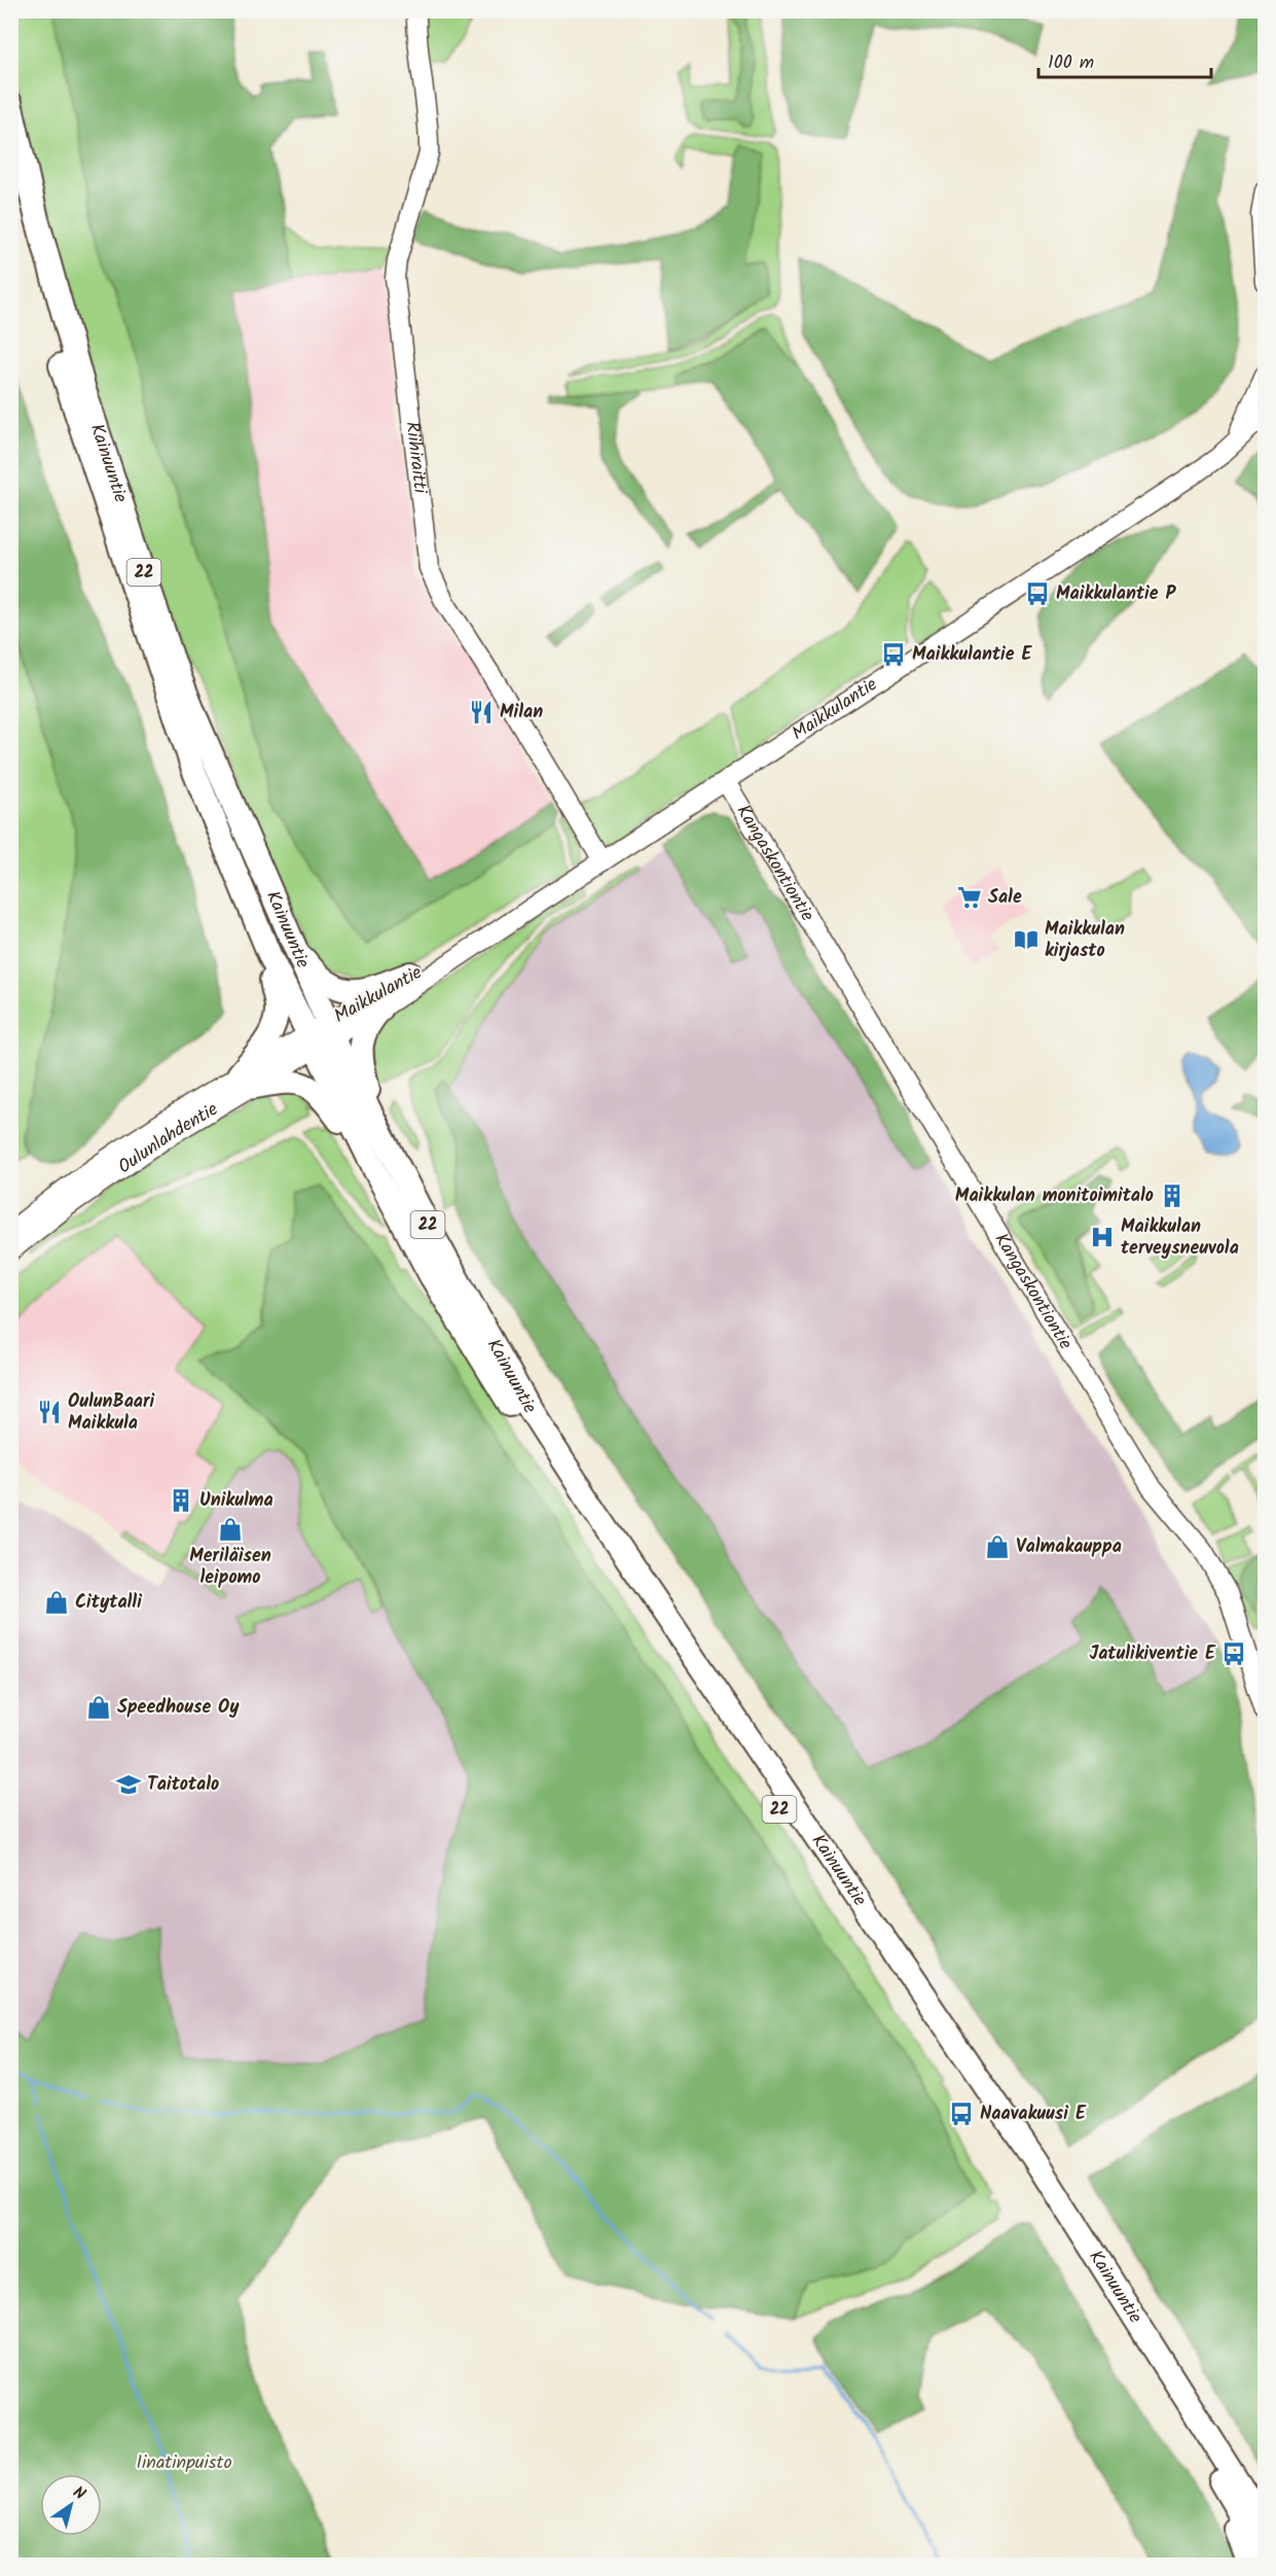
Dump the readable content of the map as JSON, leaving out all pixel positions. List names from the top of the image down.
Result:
{
  "streets": {
    "highway": ["Kainuuntie", "22"],
    "main road": [
      "Riihiraitti",
      "Maikkulantie",
      "Kangaskontiontie",
      "Oulunlahdentie"
    ]
  },
  "crossings": [
    ["Riihiraitti", "Maikkulantie"],
    ["Kainuuntie", "Maikkulantie"],
    ["Kainuuntie", "Oulunlahdentie"],
    ["Maikkulantie", "Kangaskontiontie"],
    ["Maikkulantie", "Oulunlahdentie"]
  ],
  "parks": ["Iinatinpuisto"],
  "places": {
    "bus stop": [
      "Maikkulantie P",
      "Maikkulantie E",
      "Jatulikiventie E",
      "Naavakuusi E"
    ],
    "restaurant": ["Milan", "OulunBaari Maikkula"],
    "supermarket": ["Sale"],
    "library": ["Maikkulan kirjasto"],
    "building": ["Maikkulan monitoimitalo", "Unikulma"],
    "hospital": ["Maikkulan terveysneuvola"],
    "shop": [
      "Meriläisen leipomo",
      "Valmakauppa",
      "Citytalli",
      "Speedhouse Oy"
    ],
    "school or university": ["Taitotalo"]
  },
  "scale_bar": "100 m",
  "north": "top right"
}
